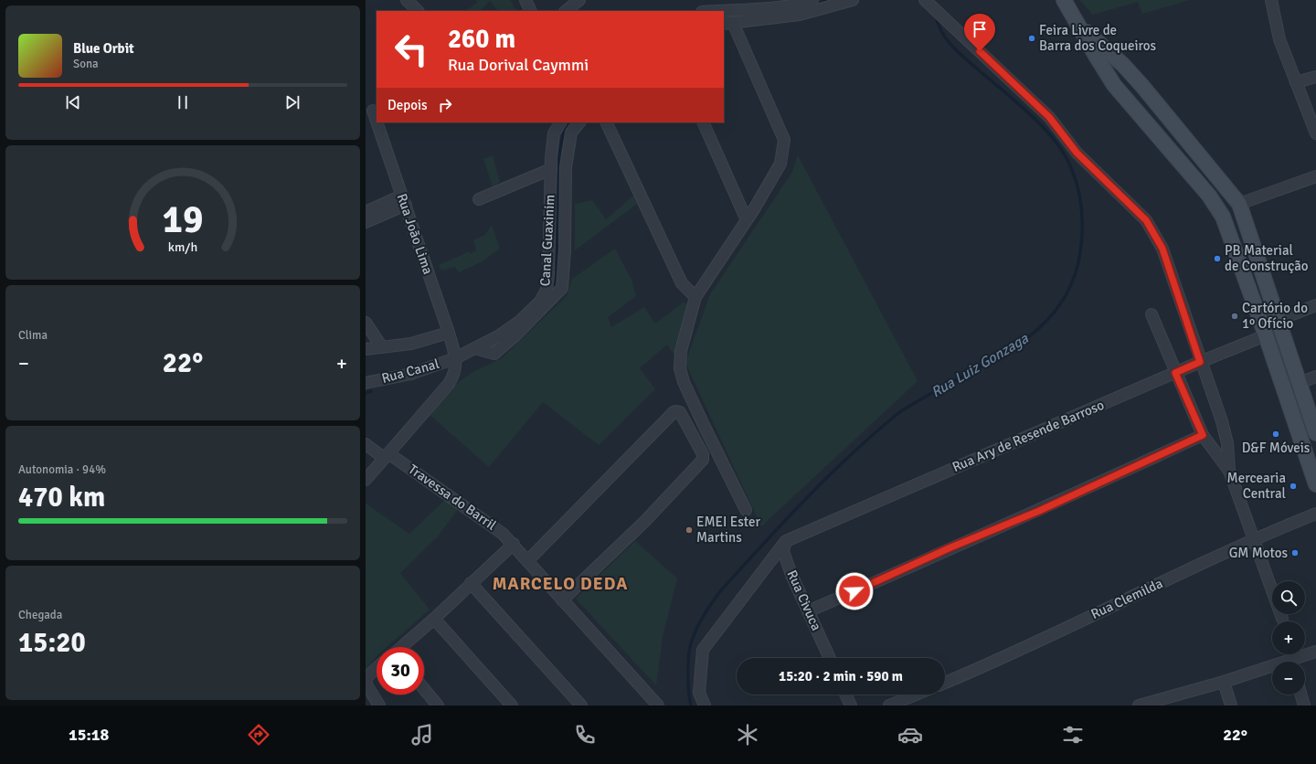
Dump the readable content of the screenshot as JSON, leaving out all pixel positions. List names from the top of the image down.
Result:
{
  "streets": {
    "street": [
      "Rua João Lima",
      "Canal Guaxinim",
      "Rua Canal",
      "Rua Ary de Resende Barroso",
      "Travessa do Barril",
      "Rua Clemilda",
      "Rua Civuca"
    ]
  },
  "crossings": [
    ["Rua João Lima", "Canal Guaxinim"],
    ["Rua João Lima", "Rua Canal"],
    ["Rua João Lima", "Travessa do Barril"],
    ["Canal Guaxinim", "Rua Canal"],
    ["Rua Ary de Resende Barroso", "Rua Civuca"]
  ],
  "districts": ["MARCELO DEDA"],
  "water": ["Rua Luiz Gonzaga"],
  "places": [
    "Feira Livre de Barra dos Coqueiros",
    "PB Material de Construção",
    "Cartório do 1º Ofício",
    "D&F Móveis",
    "Mercearia Central",
    "EMEI Ester Martins",
    "GM Motos"
  ],
  "page": {
    "turn": ["260 m", "Rua Dorival Caymmi"],
    "song": ["Blue Orbit", "Sona"],
    "then": "Depois",
    "tile": [
      "Clima",
      ["Autonomia · 94%", "470 km"],
      ["Chegada", "15:20"]
    ],
    "heat": ["−", "22°", "+"],
    "map_buttons": ["+", "−"],
    "limit": "30",
    "trip": "15:20 · 2 min · 590 m",
    "tabs": ["15:18", "22°"],
    "gauge": ["19", "km/h"]
  }
}
